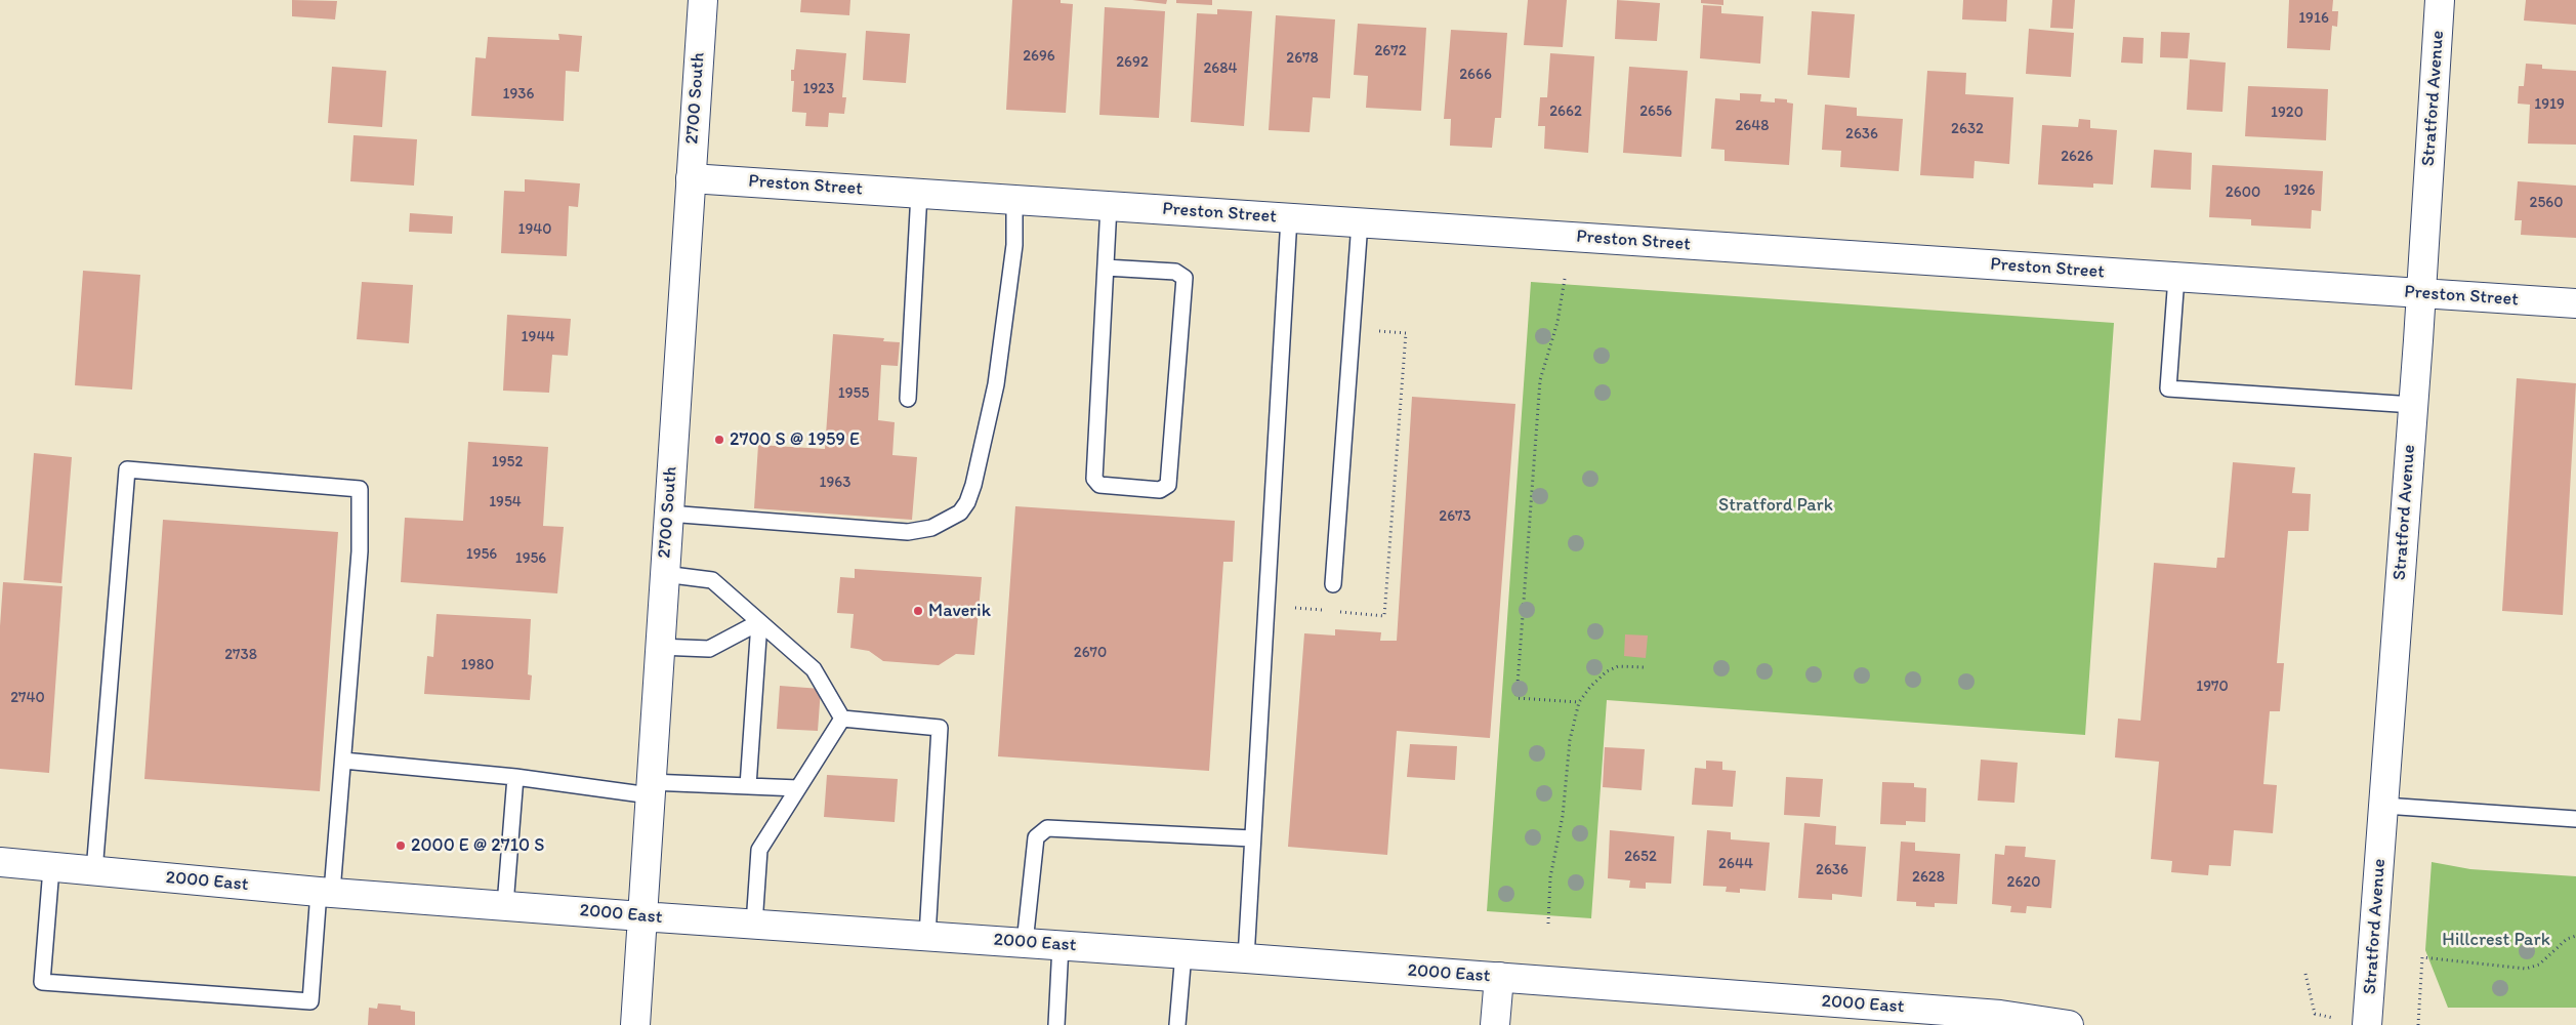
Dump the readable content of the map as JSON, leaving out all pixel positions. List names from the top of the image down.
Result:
{
  "streets": {
    "street": [
      "2700 South",
      "Stratford Avenue",
      "Preston Street",
      "2000 East"
    ]
  },
  "crossings": [
    ["2700 South", "Preston Street"],
    ["2700 South", "2000 East"],
    ["Stratford Avenue", "Preston Street"]
  ],
  "parks": ["Stratford Park", "Hillcrest Park"],
  "places": ["2700 S @ 1959 E", "Maverik", "2000 E @ 2710 S"],
  "house_numbers": [
    "1916",
    "2672",
    "2696",
    "2678",
    "2692",
    "2684",
    "2666",
    "1923",
    "1936",
    "1919",
    "2662",
    "2656",
    "1920",
    "2648",
    "2632",
    "2636",
    "2626",
    "1926",
    "2600",
    "2560",
    "1940",
    "1944",
    "1955",
    "1952",
    "1963",
    "1954",
    "2673",
    "1956",
    "1956",
    "2670",
    "2738",
    "1980",
    "1970",
    "2740",
    "2652",
    "2644",
    "2636",
    "2628",
    "2620"
  ]
}
